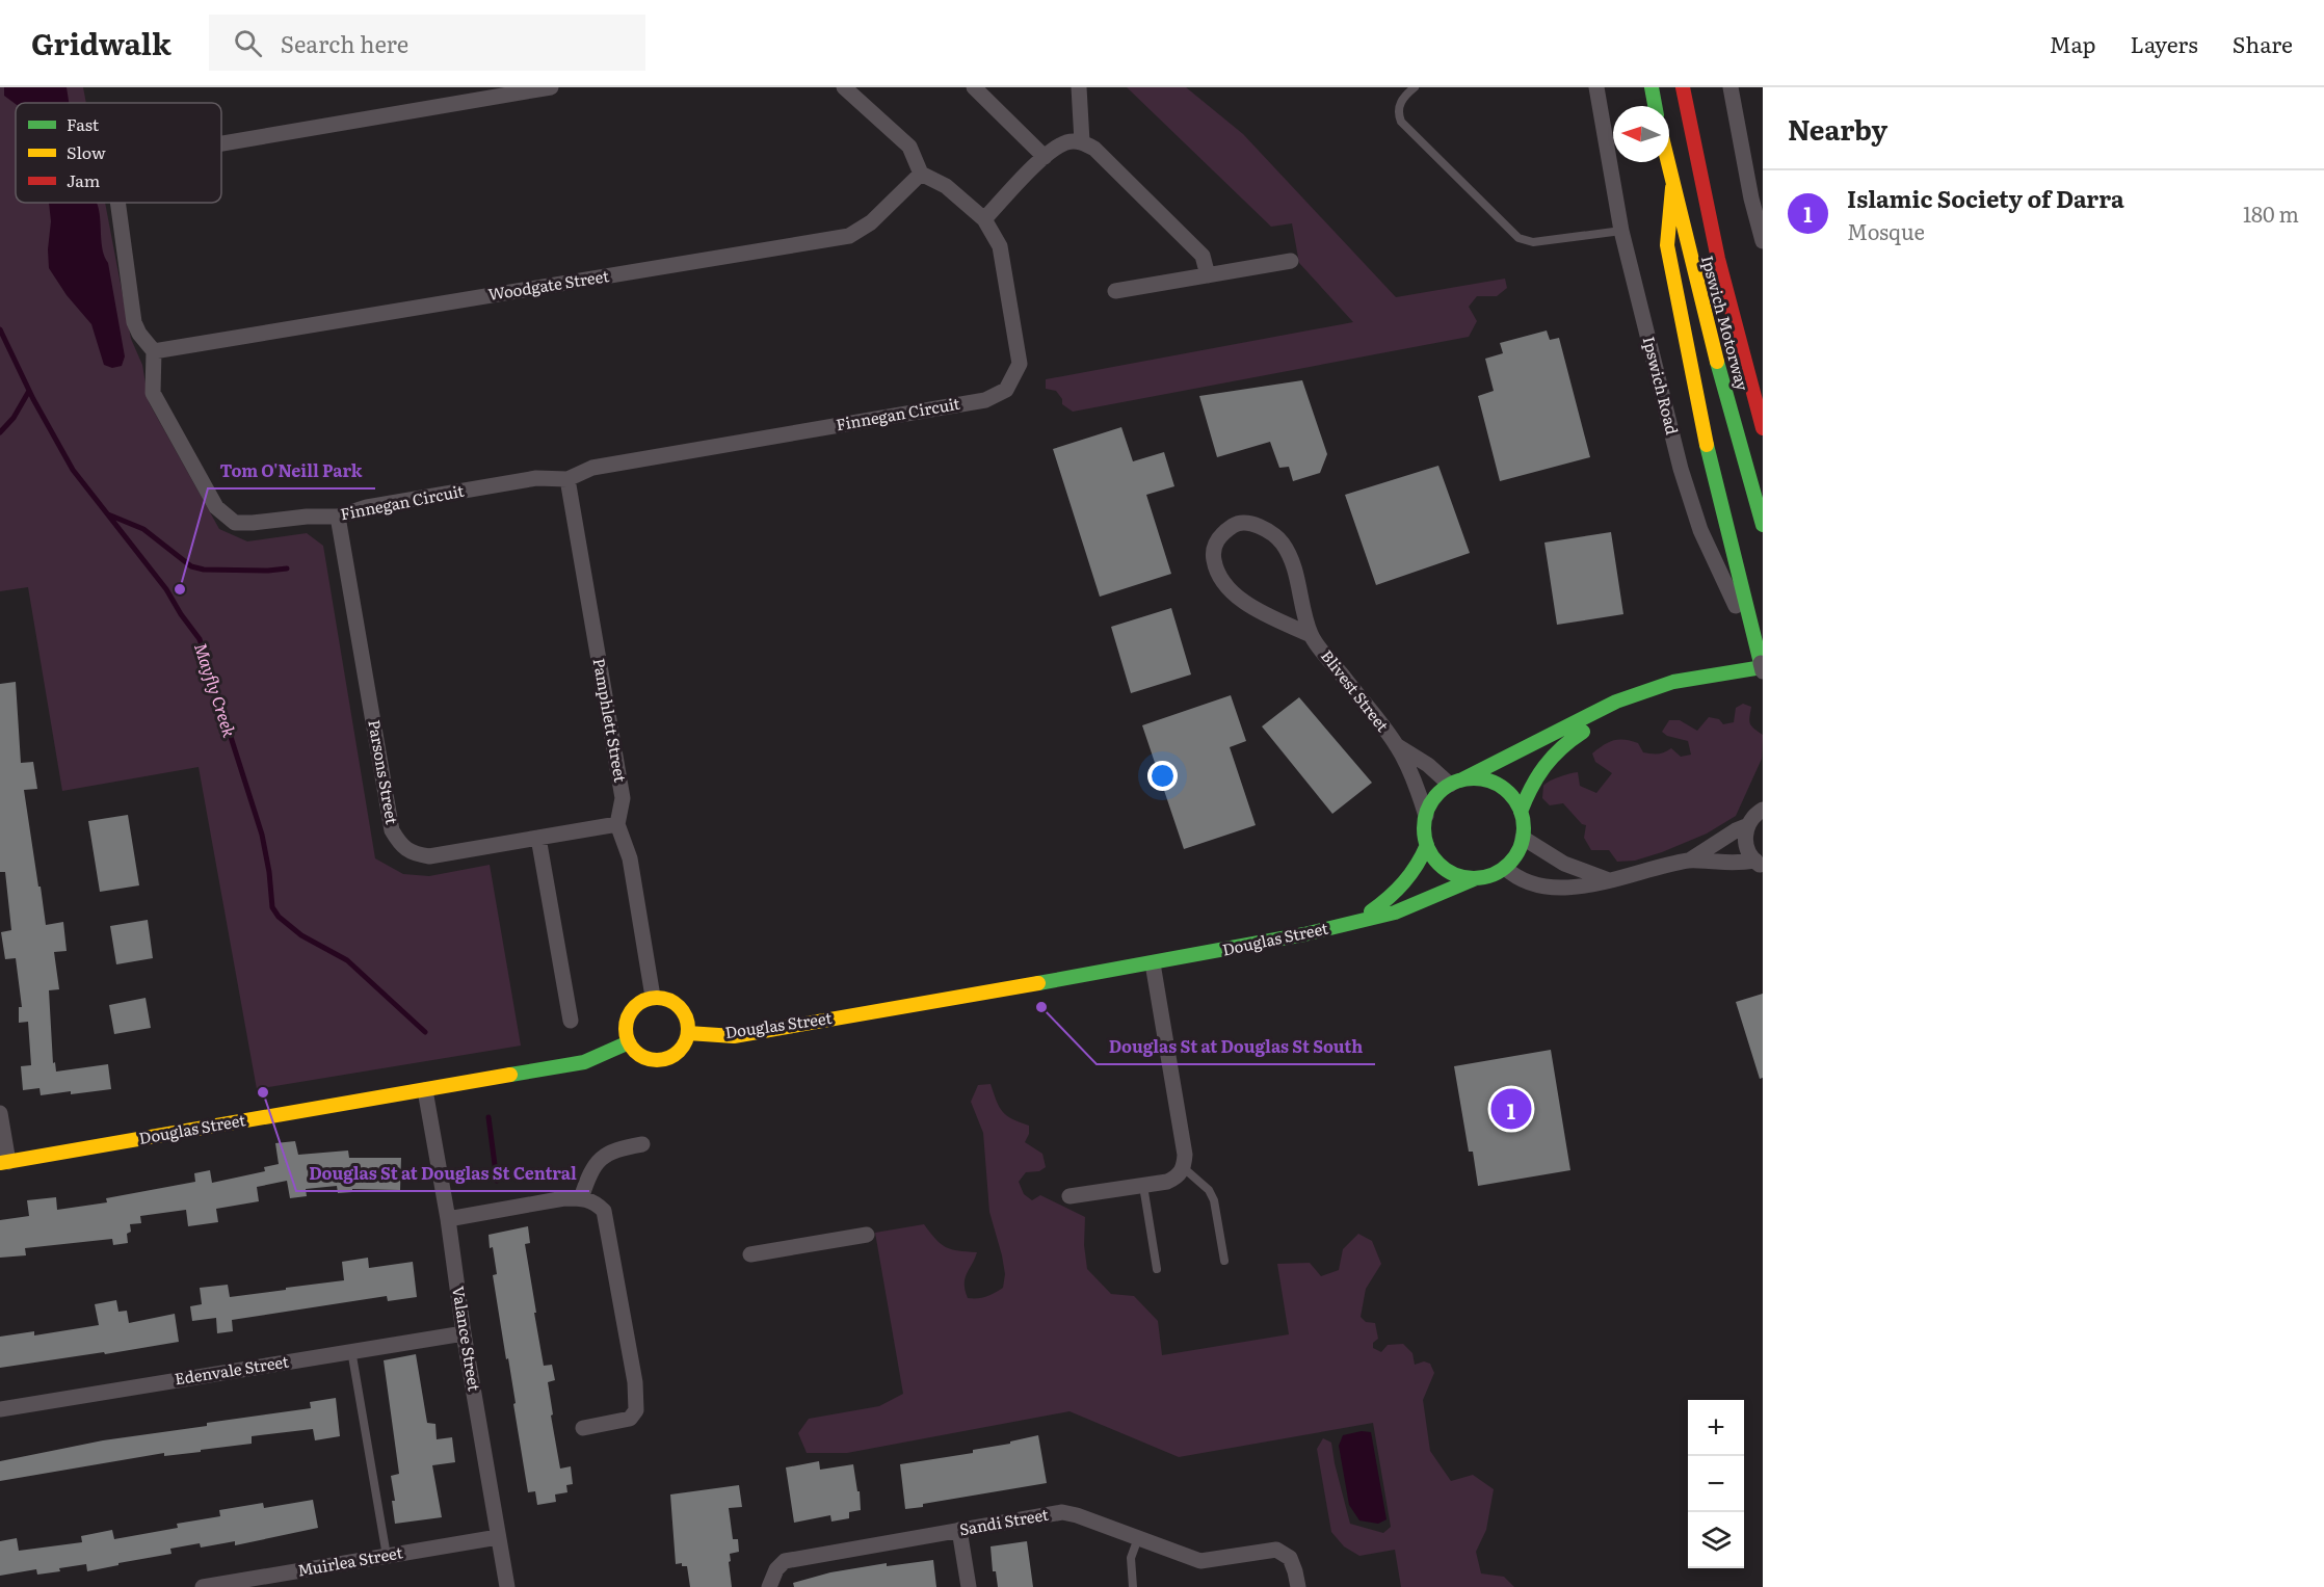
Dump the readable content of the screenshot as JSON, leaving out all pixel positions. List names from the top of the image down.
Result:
{
  "streets": {
    "main road": ["Ipswich Motorway", "Douglas Street"],
    "street": [
      "Woodgate Street",
      "Ipswich Road",
      "Finnegan Circuit",
      "Blivest Street",
      "Pamphlett Street",
      "Parsons Street",
      "Valance Street",
      "Edenvale Street",
      "Sandi Street",
      "Muirlea Street"
    ]
  },
  "crossings": [
    ["Woodgate Street", "Finnegan Circuit"],
    ["Finnegan Circuit", "Pamphlett Street"],
    ["Finnegan Circuit", "Parsons Street"],
    ["Blivest Street", "Douglas Street"],
    ["Pamphlett Street", "Parsons Street"],
    ["Pamphlett Street", "Douglas Street"],
    ["Douglas Street", "Valance Street"],
    ["Valance Street", "Edenvale Street"],
    ["Valance Street", "Muirlea Street"]
  ],
  "water": ["Mayfly Creek"],
  "places": ["Tom O'Neill Park", "Douglas St at Douglas St South", "Douglas St at Douglas St Central"],
  "legend": ["Fast", "Slow", "Jam"],
  "north": "left",
  "page": {
    "header": "Gridwalk",
    "search": "Search here",
    "nav": ["Map", "Layers", "Share"],
    "heading": "Nearby",
    "list": [
      {
        "mark": "1",
        "name": "Islamic Society of Darra",
        "note": "Mosque",
        "value": "180 m"
      }
    ],
    "pins": "1",
    "map_buttons": ["+", "−"]
  }
}
